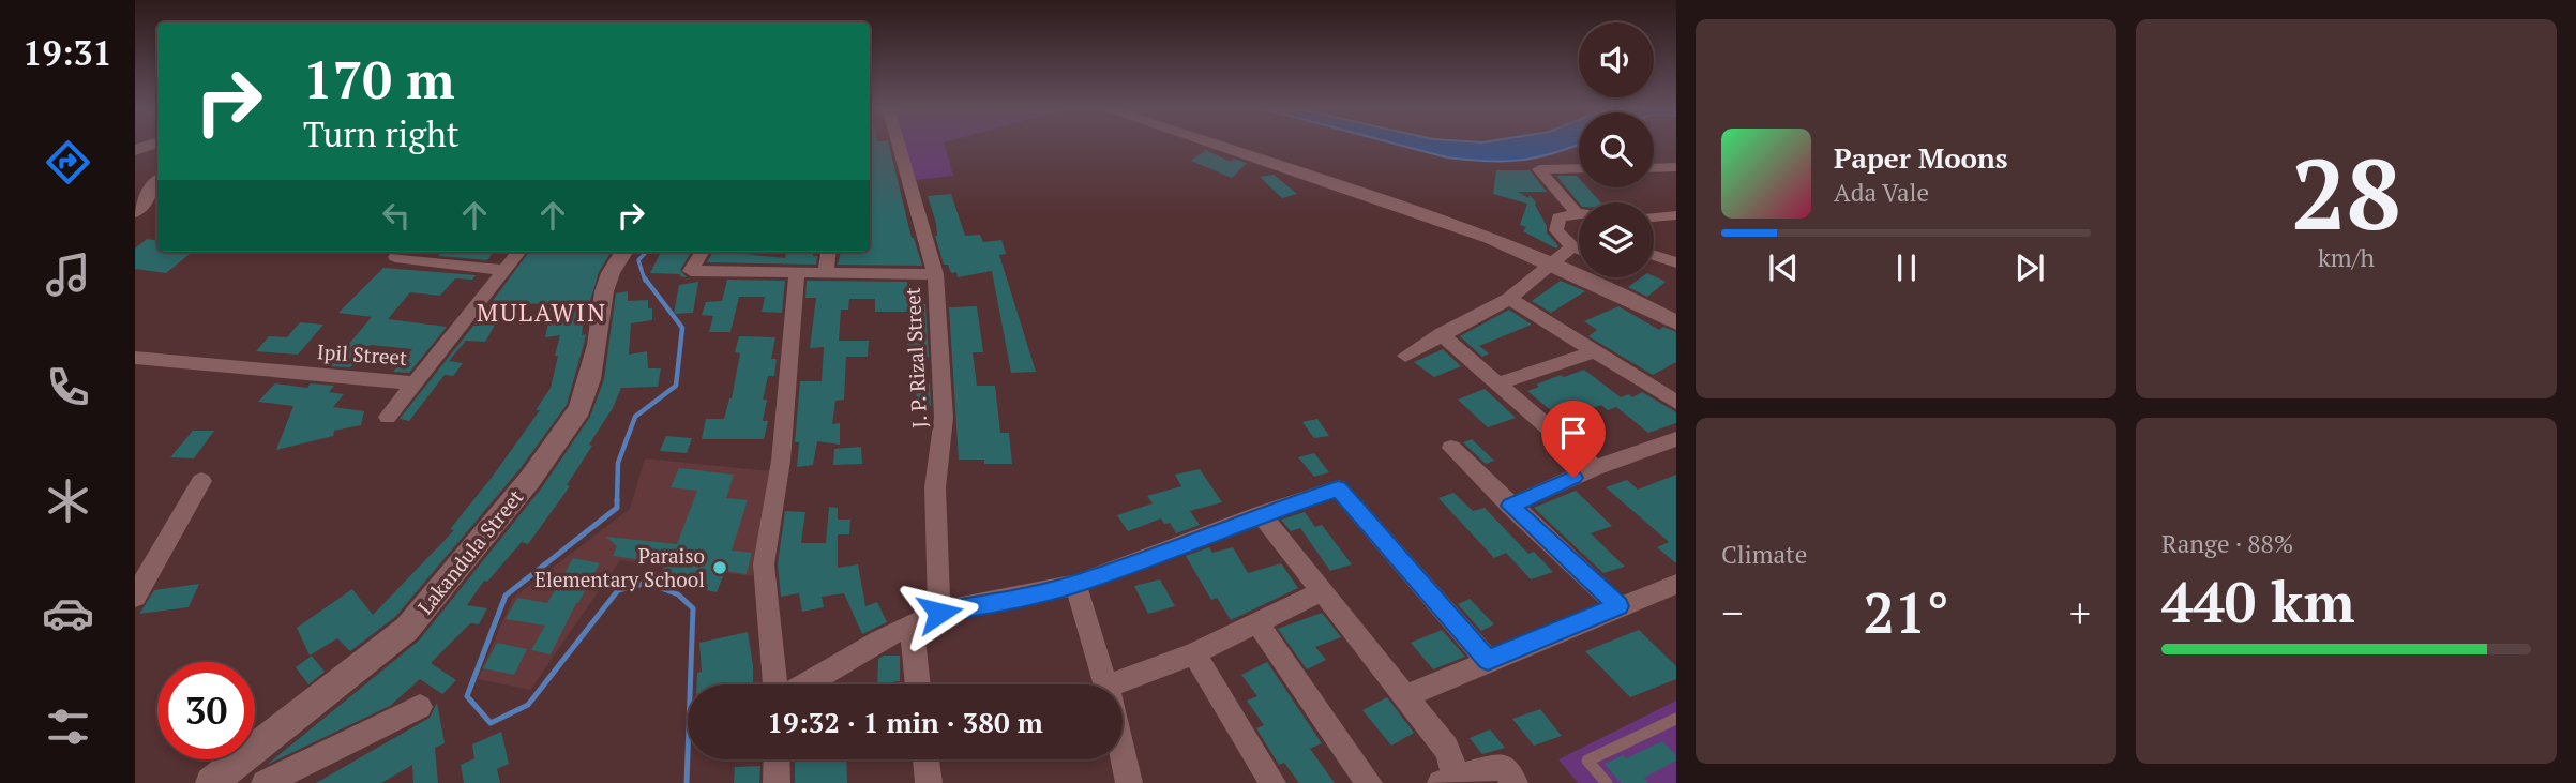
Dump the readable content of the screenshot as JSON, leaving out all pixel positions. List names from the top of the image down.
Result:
{
  "streets": {
    "street": ["Ipil Street", "J. P. Rizal Street", "Lakandula Street"]
  },
  "districts": ["MULAWIN"],
  "places": ["Paraiso Elementary School"],
  "page": {
    "tabs": "19:31",
    "tile": [
      ["28", "km/h"],
      "Climate",
      ["Range · 88%", "440 km"]
    ],
    "turn": ["170 m", "Turn right"],
    "song": ["Paper Moons", "Ada Vale"],
    "heat": ["−", "21°", "+"],
    "limit": "30",
    "trip": "19:32 · 1 min · 380 m"
  }
}
